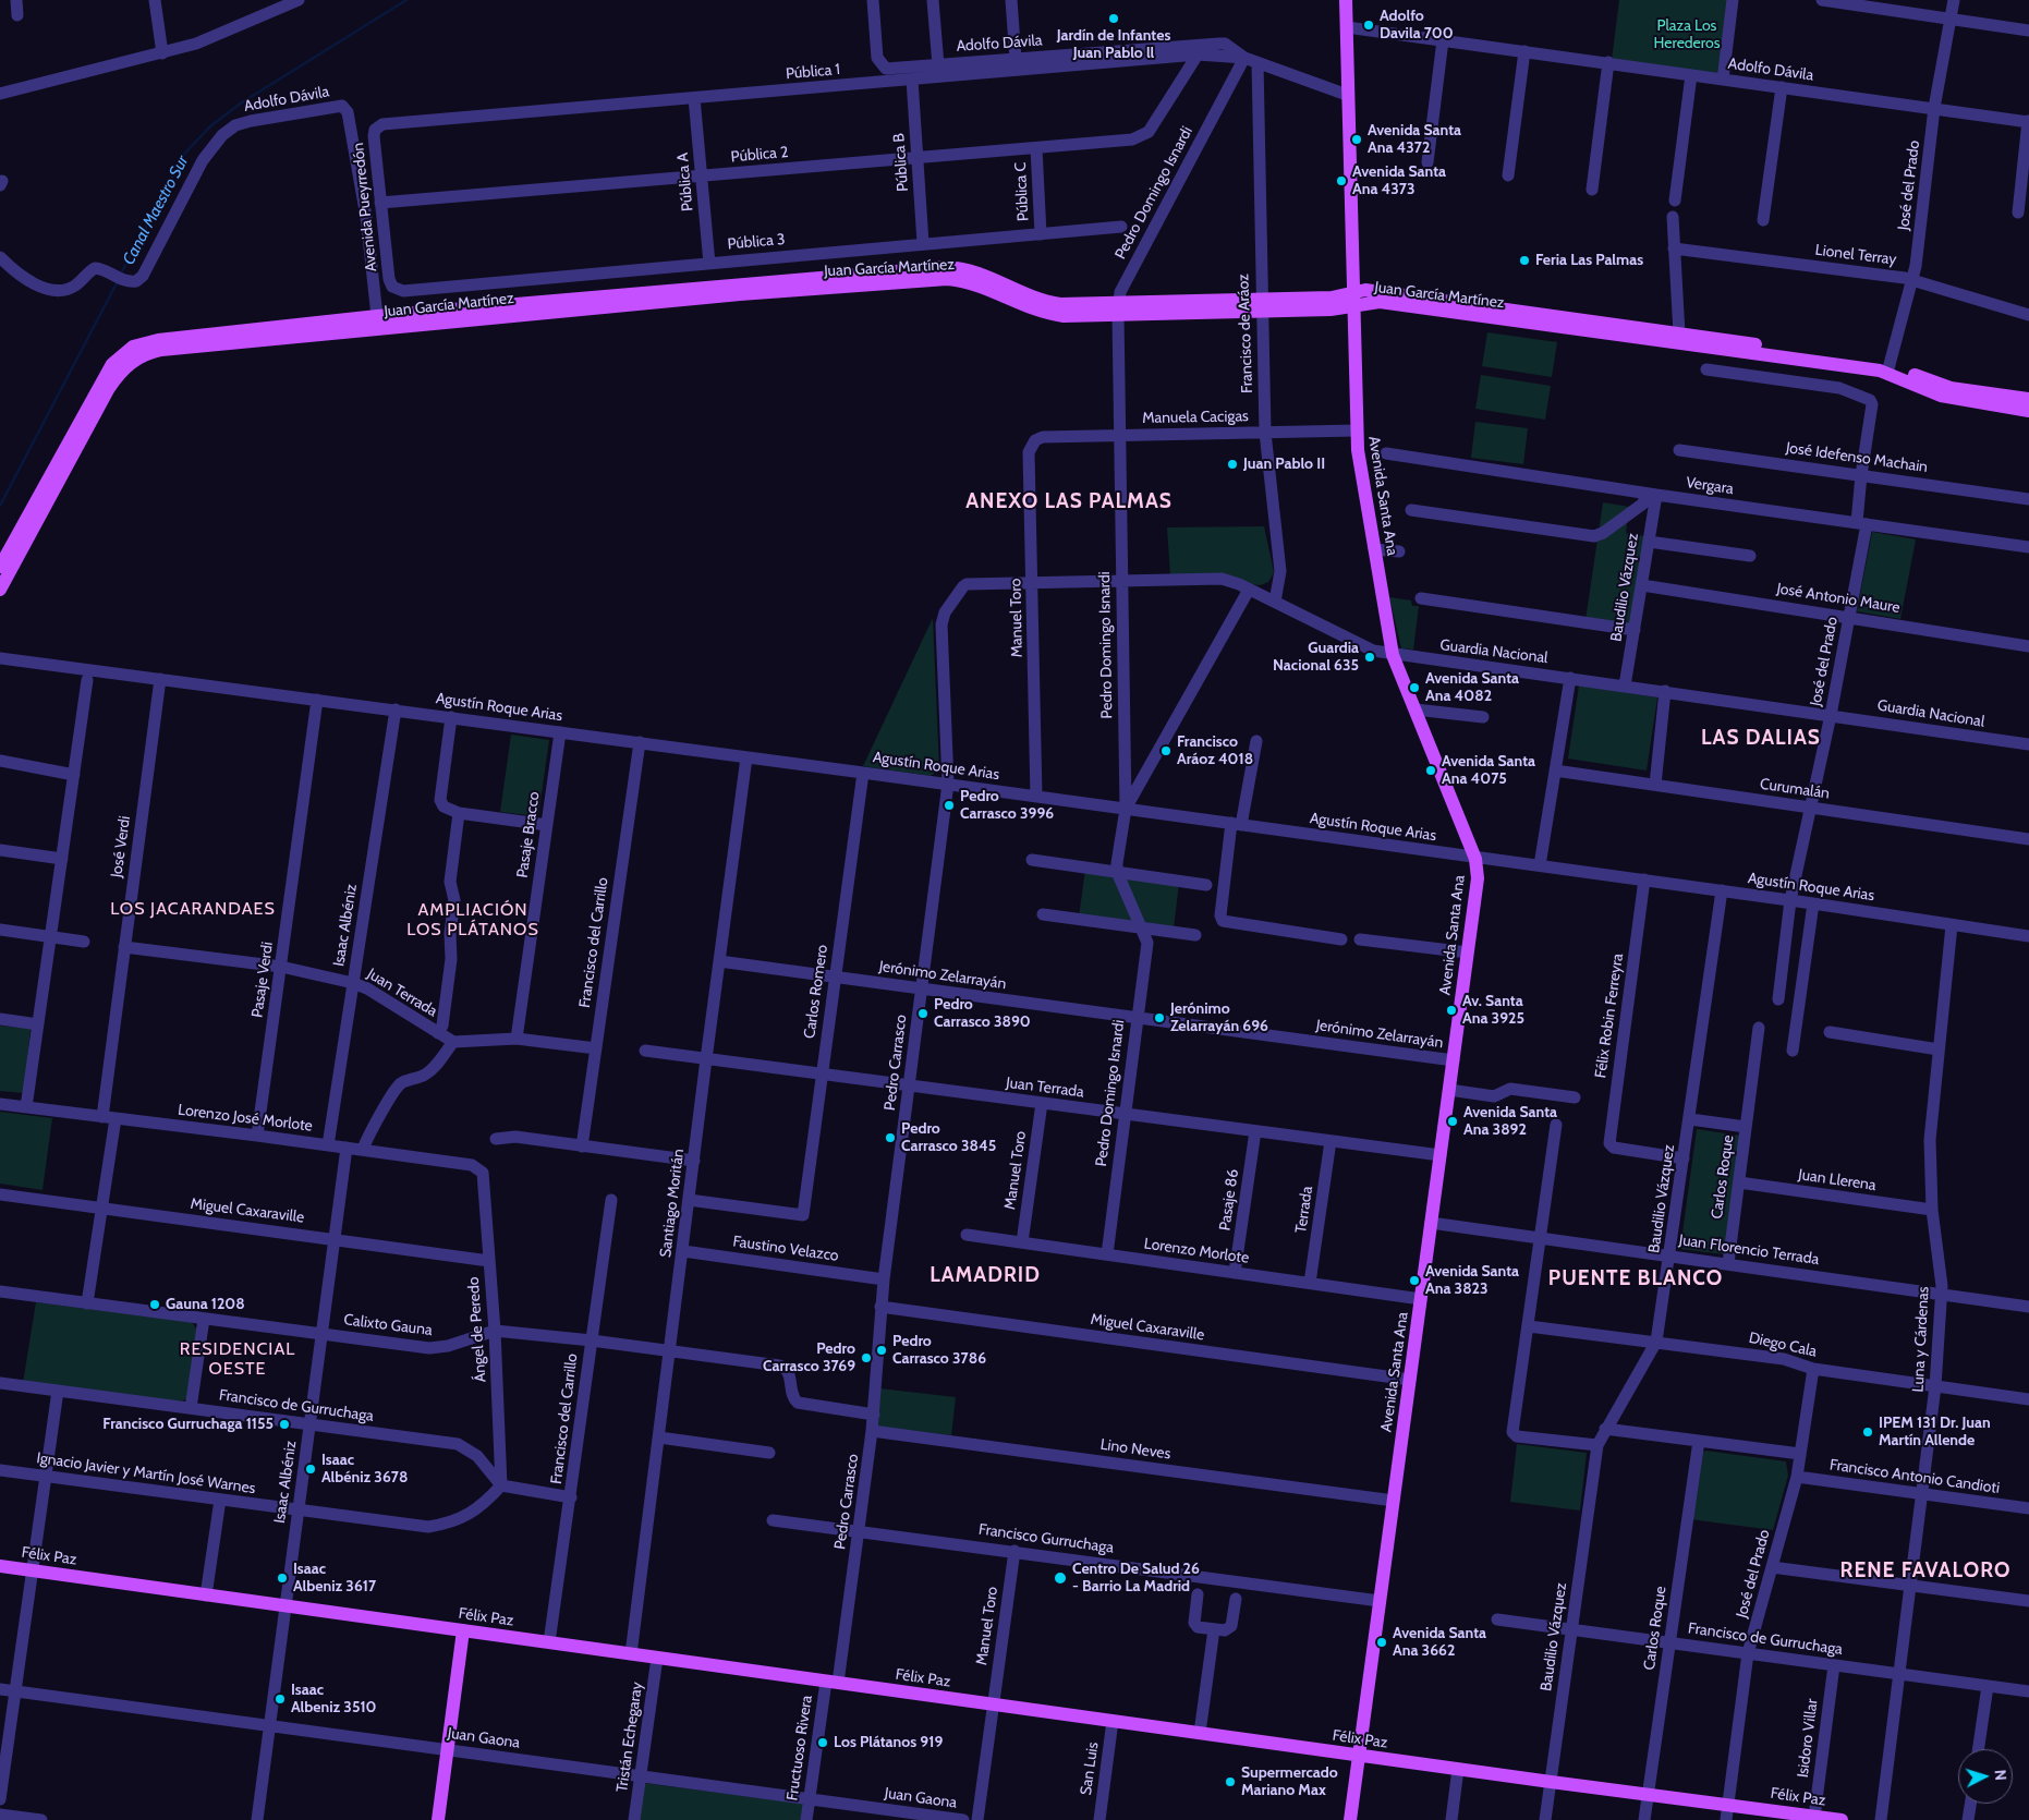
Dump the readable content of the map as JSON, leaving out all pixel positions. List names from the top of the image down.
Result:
{
  "streets": {
    "main road": ["Juan García Martínez", "Avenida Santa Ana", "Félix Paz"],
    "street": [
      "Adolfo Dávila",
      "Pública 1",
      "Pública 2",
      "Pública B",
      "Pública A",
      "José del Prado",
      "Pública C",
      "Pedro Domingo Isnardi",
      "Avenida Pueyrredón",
      "Pública 3",
      "Lionel Terray",
      "Francisco de Aráoz",
      "Manuela Cacigas",
      "José Idefenso Machain",
      "Vergara",
      "Baudilio Vázquez",
      "José Antonio Maure",
      "Manuel Toro",
      "Guardia Nacional",
      "Agustín Roque Arias",
      "Curumalán",
      "Pasaje Bracco",
      "José Verdi",
      "Isaac Albéniz",
      "Francisco del Carrillo",
      "Jerónimo Zelarrayán",
      "Pasaje Verdi",
      "Carlos Romero",
      "Juan Terrada",
      "Félix Robin Ferreyra",
      "Pedro Carrasco",
      "Lorenzo José Morlote",
      "Carlos Roque",
      "Juan Llerena",
      "Pasaje 86",
      "Santiago Moritán",
      "Terrada",
      "Miguel Caxaraville",
      "Faustino Velazco",
      "Juan Florencio Terrada",
      "Lorenzo Morlote",
      "Calixto Gauna",
      "Ángel de Peredo",
      "Luna y Cárdenas",
      "Diego Cala",
      "Francisco de Gurruchaga",
      "Lino Neves",
      "Ignacio Javier y Martín José Warnes",
      "Francisco Antonio Candioti",
      "Francisco Gurruchaga",
      "Tristán Echegaray",
      "Juan Gaona",
      "Isidoro Villar",
      "Fructuoso Rivera",
      "San Luis"
    ]
  },
  "crossings": [
    ["Adolfo Dávila", "Pública 1"],
    ["Adolfo Dávila", "José del Prado"],
    ["Adolfo Dávila", "Pedro Domingo Isnardi"],
    ["Adolfo Dávila", "Juan García Martínez"],
    ["Adolfo Dávila", "Francisco de Aráoz"],
    ["Adolfo Dávila", "Avenida Santa Ana"],
    ["Pública 1", "Pública 2"],
    ["Pública 1", "Pública B"],
    ["Pública 1", "Pública A"],
    ["Pública 1", "Pedro Domingo Isnardi"],
    ["Pública 1", "Avenida Pueyrredón"],
    ["Pública 2", "Pública B"],
    ["Pública 2", "Pública A"],
    ["Pública 2", "Pública C"],
    ["Pública 2", "Avenida Pueyrredón"],
    ["Pública B", "Pública 3"],
    ["Pública A", "Pública 3"],
    ["José del Prado", "Lionel Terray"],
    ["José del Prado", "Juan García Martínez"],
    ["José del Prado", "José Idefenso Machain"],
    ["José del Prado", "Vergara"],
    ["José del Prado", "José Antonio Maure"],
    ["José del Prado", "Guardia Nacional"],
    ["José del Prado", "Agustín Roque Arias"],
    ["José del Prado", "Curumalán"],
    ["José del Prado", "Diego Cala"],
    ["José del Prado", "Francisco de Gurruchaga"],
    ["José del Prado", "Francisco Antonio Candioti"],
    ["José del Prado", "Félix Paz"],
    ["Pública C", "Pública 3"],
    ["Pedro Domingo Isnardi", "Juan García Martínez"],
    ["Pedro Domingo Isnardi", "Manuela Cacigas"],
    ["Pedro Domingo Isnardi", "Guardia Nacional"],
    ["Pedro Domingo Isnardi", "Agustín Roque Arias"],
    ["Pedro Domingo Isnardi", "Jerónimo Zelarrayán"],
    ["Pedro Domingo Isnardi", "Juan Terrada"],
    ["Pedro Domingo Isnardi", "Lorenzo Morlote"],
    ["Avenida Pueyrredón", "Pública 3"],
    ["Juan García Martínez", "Francisco de Aráoz"],
    ["Juan García Martínez", "Avenida Santa Ana"],
    ["Francisco de Aráoz", "Manuela Cacigas"],
    ["Francisco de Aráoz", "Guardia Nacional"],
    ["Manuela Cacigas", "Avenida Santa Ana"],
    ["Manuela Cacigas", "Manuel Toro"],
    ["Vergara", "Baudilio Vázquez"],
    ["Avenida Santa Ana", "Guardia Nacional"],
    ["Avenida Santa Ana", "Agustín Roque Arias"],
    ["Avenida Santa Ana", "Jerónimo Zelarrayán"],
    ["Avenida Santa Ana", "Juan Terrada"],
    ["Avenida Santa Ana", "Miguel Caxaraville"],
    ["Avenida Santa Ana", "Juan Florencio Terrada"],
    ["Avenida Santa Ana", "Lorenzo Morlote"],
    ["Avenida Santa Ana", "Lino Neves"],
    ["Avenida Santa Ana", "Francisco Gurruchaga"],
    ["Avenida Santa Ana", "Félix Paz"],
    ["Baudilio Vázquez", "José Antonio Maure"],
    ["Baudilio Vázquez", "Guardia Nacional"],
    ["Baudilio Vázquez", "Agustín Roque Arias"],
    ["Baudilio Vázquez", "Félix Robin Ferreyra"],
    ["Baudilio Vázquez", "Juan Florencio Terrada"],
    ["Baudilio Vázquez", "Diego Cala"],
    ["Baudilio Vázquez", "Francisco de Gurruchaga"],
    ["Baudilio Vázquez", "Félix Paz"],
    ["Manuel Toro", "Guardia Nacional"],
    ["Manuel Toro", "Agustín Roque Arias"],
    ["Manuel Toro", "Juan Terrada"],
    ["Manuel Toro", "Lorenzo Morlote"],
    ["Manuel Toro", "Francisco Gurruchaga"],
    ["Manuel Toro", "Félix Paz"],
    ["Guardia Nacional", "Pedro Carrasco"],
    ["Agustín Roque Arias", "Pasaje Bracco"],
    ["Agustín Roque Arias", "José Verdi"],
    ["Agustín Roque Arias", "Isaac Albéniz"],
    ["Agustín Roque Arias", "Francisco del Carrillo"],
    ["Agustín Roque Arias", "Pasaje Verdi"],
    ["Agustín Roque Arias", "Carlos Romero"],
    ["Agustín Roque Arias", "Félix Robin Ferreyra"],
    ["Agustín Roque Arias", "Pedro Carrasco"],
    ["Agustín Roque Arias", "Santiago Moritán"],
    ["Agustín Roque Arias", "Luna y Cárdenas"],
    ["José Verdi", "Juan Terrada"],
    ["José Verdi", "Lorenzo José Morlote"],
    ["Isaac Albéniz", "Juan Terrada"],
    ["Isaac Albéniz", "Lorenzo José Morlote"],
    ["Isaac Albéniz", "Miguel Caxaraville"],
    ["Isaac Albéniz", "Calixto Gauna"],
    ["Isaac Albéniz", "Francisco de Gurruchaga"],
    ["Isaac Albéniz", "Ignacio Javier y Martín José Warnes"],
    ["Isaac Albéniz", "Félix Paz"],
    ["Isaac Albéniz", "Juan Gaona"],
    ["Francisco del Carrillo", "Calixto Gauna"],
    ["Francisco del Carrillo", "Félix Paz"],
    ["Jerónimo Zelarrayán", "Carlos Romero"],
    ["Jerónimo Zelarrayán", "Pedro Carrasco"],
    ["Jerónimo Zelarrayán", "Santiago Moritán"],
    ["Pasaje Verdi", "Juan Terrada"],
    ["Pasaje Verdi", "Lorenzo José Morlote"],
    ["Carlos Romero", "Juan Terrada"],
    ["Carlos Romero", "Santiago Moritán"],
    ["Juan Terrada", "Pedro Carrasco"],
    ["Juan Terrada", "Pasaje 86"],
    ["Juan Terrada", "Santiago Moritán"],
    ["Juan Terrada", "Terrada"],
    ["Pedro Carrasco", "Miguel Caxaraville"],
    ["Pedro Carrasco", "Faustino Velazco"],
    ["Pedro Carrasco", "Calixto Gauna"],
    ["Pedro Carrasco", "Lino Neves"],
    ["Pedro Carrasco", "Francisco Gurruchaga"],
    ["Pedro Carrasco", "Félix Paz"],
    ["Pedro Carrasco", "Fructuoso Rivera"],
    ["Lorenzo José Morlote", "Ángel de Peredo"],
    ["Carlos Roque", "Juan Llerena"],
    ["Carlos Roque", "Juan Florencio Terrada"],
    ["Carlos Roque", "Francisco de Gurruchaga"],
    ["Carlos Roque", "Félix Paz"],
    ["Juan Llerena", "Luna y Cárdenas"],
    ["Pasaje 86", "Lorenzo Morlote"],
    ["Santiago Moritán", "Faustino Velazco"],
    ["Santiago Moritán", "Calixto Gauna"],
    ["Santiago Moritán", "Félix Paz"],
    ["Terrada", "Lorenzo Morlote"],
    ["Miguel Caxaraville", "Ángel de Peredo"],
    ["Juan Florencio Terrada", "Luna y Cárdenas"],
    ["Calixto Gauna", "Ángel de Peredo"],
    ["Ángel de Peredo", "Francisco de Gurruchaga"],
    ["Ángel de Peredo", "Ignacio Javier y Martín José Warnes"],
    ["Luna y Cárdenas", "Diego Cala"],
    ["Luna y Cárdenas", "Francisco de Gurruchaga"],
    ["Luna y Cárdenas", "Francisco Antonio Candioti"],
    ["Francisco de Gurruchaga", "Ignacio Javier y Martín José Warnes"],
    ["Francisco de Gurruchaga", "Isidoro Villar"],
    ["Félix Paz", "Tristán Echegaray"],
    ["Félix Paz", "Isidoro Villar"],
    ["Félix Paz", "Fructuoso Rivera"],
    ["Félix Paz", "San Luis"],
    ["Tristán Echegaray", "Juan Gaona"],
    ["Juan Gaona", "Fructuoso Rivera"]
  ],
  "districts": [
    "ANEXO LAS PALMAS",
    "LAS DALIAS",
    "LOS JACARANDAES",
    "AMPLIACIÓN LOS PLÁTANOS",
    "LAMADRID",
    "PUENTE BLANCO",
    "RESIDENCIAL OESTE",
    "RENE FAVALORO"
  ],
  "water": ["Canal Maestro Sur"],
  "parks": ["Plaza Los Herederos"],
  "places": [
    "Jardín de Infantes Juan Pablo ll",
    "Adolfo Davila 700",
    "Avenida Santa Ana 4372",
    "Avenida Santa Ana 4373",
    "Feria Las Palmas",
    "Juan Pablo II",
    "Guardia Nacional 635",
    "Avenida Santa Ana 4082",
    "Francisco Aráoz 4018",
    "Avenida Santa Ana 4075",
    "Pedro Carrasco 3996",
    "Av. Santa Ana 3925",
    "Pedro Carrasco 3890",
    "Jerónimo Zelarrayán 696",
    "Avenida Santa Ana 3892",
    "Pedro Carrasco 3845",
    "Avenida Santa Ana 3823",
    "Gauna 1208",
    "Pedro Carrasco 3786",
    "Pedro Carrasco 3769",
    "Francisco Gurruchaga 1155",
    "IPEM 131 Dr. Juan Martín Allende",
    "Isaac Albéniz 3678",
    "Isaac Albeniz 3617",
    "Centro De Salud 26 - Barrio La Madrid",
    "Avenida Santa Ana 3662",
    "Isaac Albeniz 3510",
    "Los Plátanos 919",
    "Supermercado Mariano Max"
  ],
  "north": "right"
}
